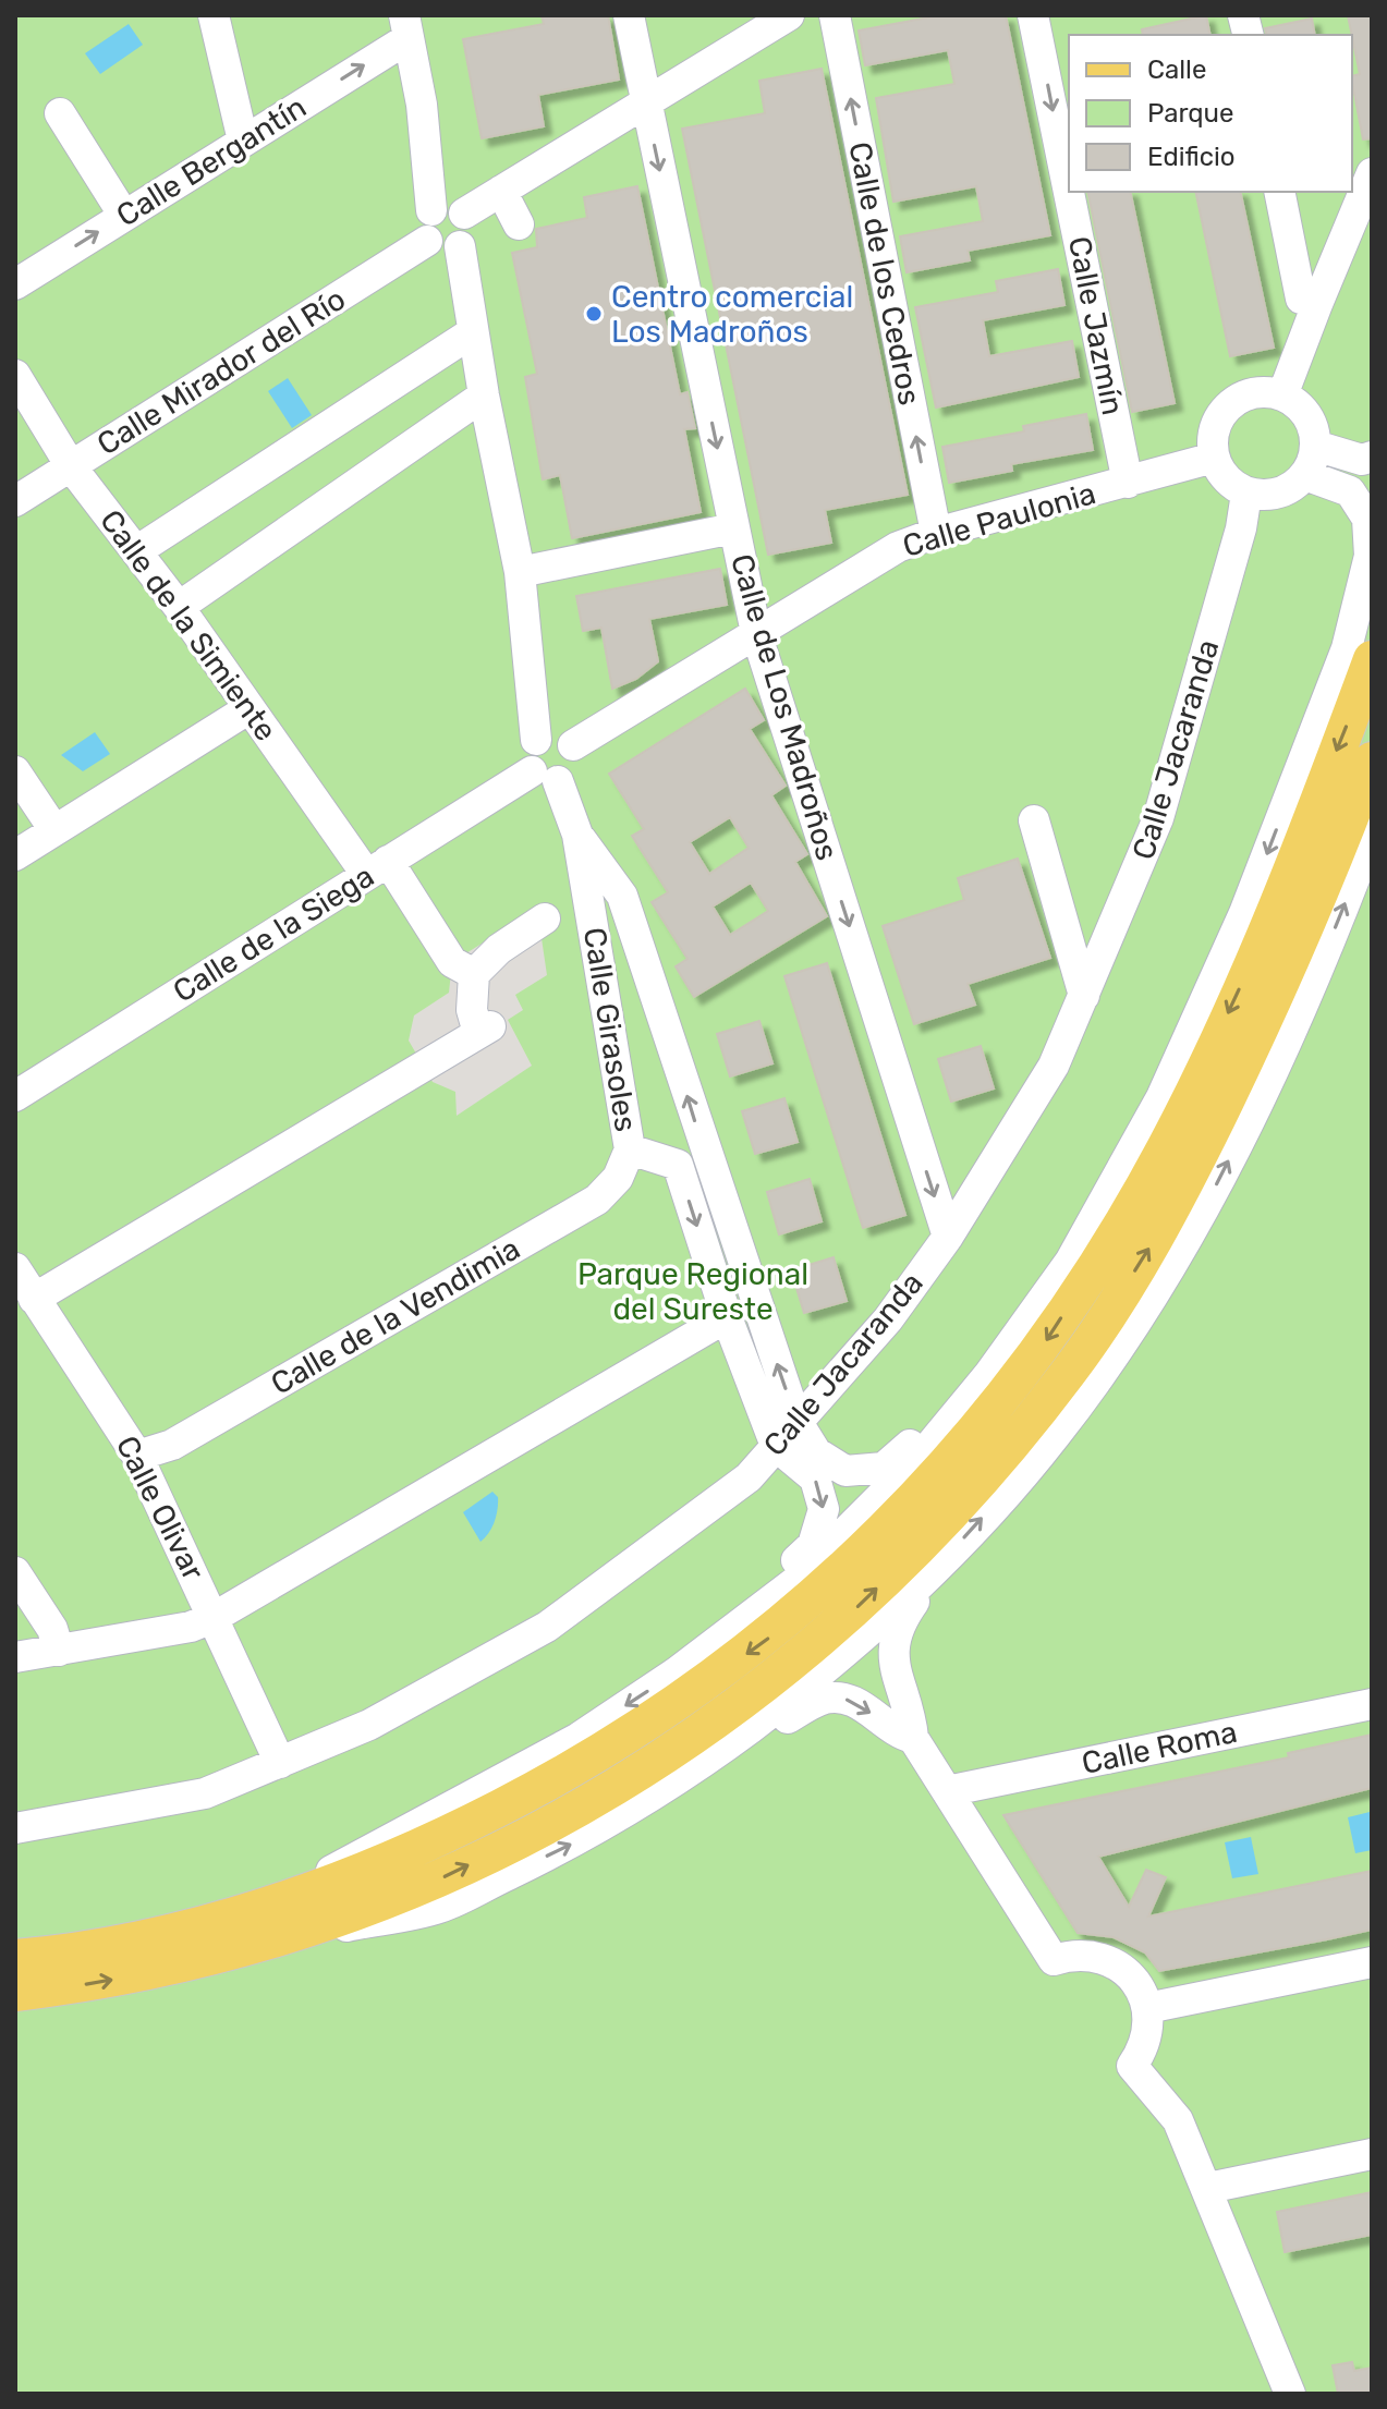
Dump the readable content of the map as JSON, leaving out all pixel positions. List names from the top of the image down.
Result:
{
  "streets": {
    "street": [
      "Calle Bergantín",
      "Calle de los Cedros",
      "Calle Jazmín",
      "Calle Mirador del Río",
      "Calle Paulonia",
      "Calle de la Simiente",
      "Calle de Los Madroños",
      "Calle Jacaranda",
      "Calle de la Siega",
      "Calle Girasoles",
      "Calle de la Vendimia",
      "Calle Olivar",
      "Calle Roma"
    ]
  },
  "crossings": [
    ["Calle de los Cedros", "Calle Paulonia"],
    ["Calle Jazmín", "Calle Paulonia"],
    ["Calle Mirador del Río", "Calle de la Simiente"],
    ["Calle Mirador del Río", "Calle de Los Madroños"],
    ["Calle Paulonia", "Calle de Los Madroños"],
    ["Calle Paulonia", "Calle Jacaranda"],
    ["Calle de la Simiente", "Calle de la Siega"],
    ["Calle de Los Madroños", "Calle Jacaranda"],
    ["Calle Jacaranda", "Calle Girasoles"],
    ["Calle Jacaranda", "Calle Olivar"],
    ["Calle de la Siega", "Calle Girasoles"],
    ["Calle Girasoles", "Calle de la Vendimia"],
    ["Calle de la Vendimia", "Calle Olivar"]
  ],
  "one_way": ["Calle Bergantín", "Calle de los Cedros", "Calle Jazmín"],
  "parks": ["Parque Regional del Sureste"],
  "places": ["Centro comercial Los Madroños"],
  "legend": ["Calle", "Parque", "Edificio"]
}
